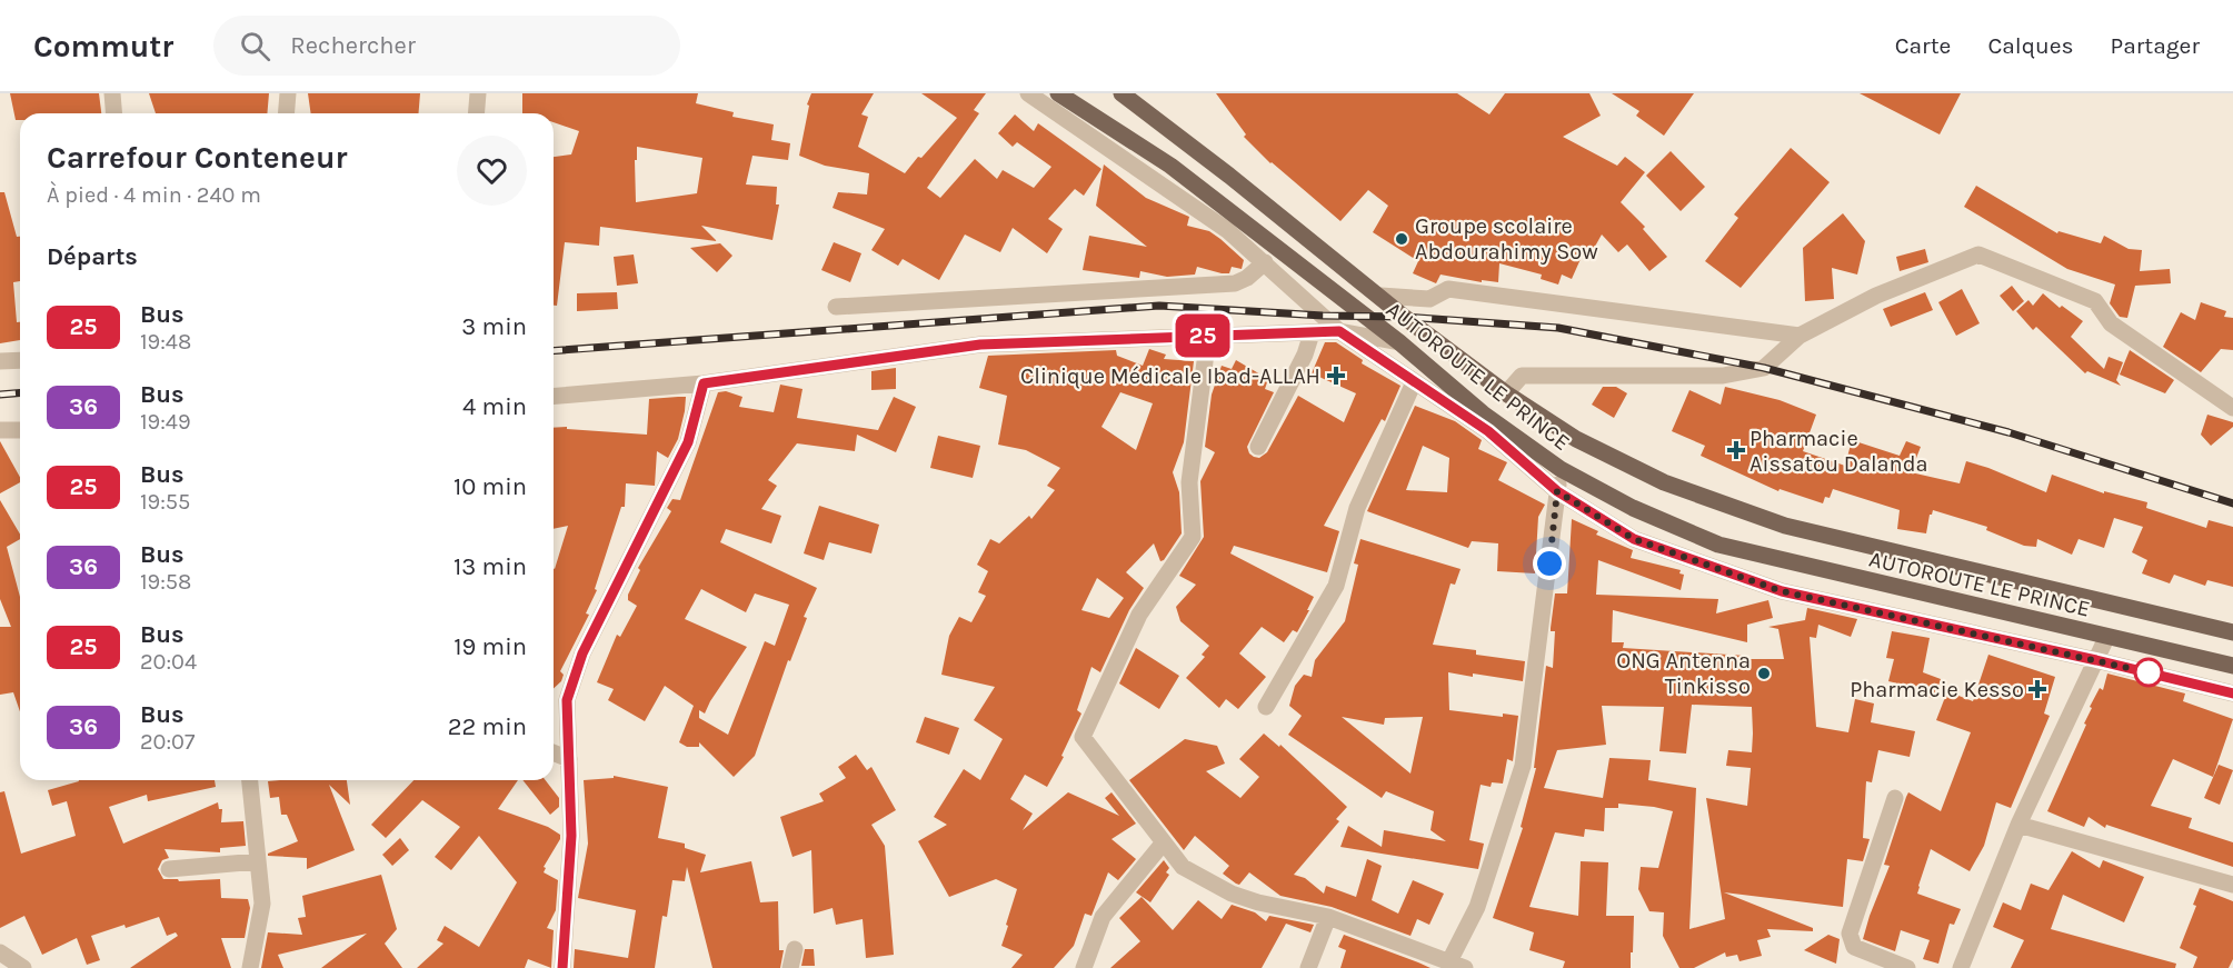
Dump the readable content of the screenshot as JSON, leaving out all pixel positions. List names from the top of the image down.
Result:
{
  "streets": {
    "main road": ["AUTOROUTE LE PRINCE"]
  },
  "places": {
    "other": ["Groupe scolaire Abdourahimy Sow", "ONG Antenna Tinkisso"],
    "health": ["Clinique Médicale Ibad-ALLAH", "Pharmacie Aissatou Dalanda", "Pharmacie Kesso"]
  },
  "lines": ["bus line 25"],
  "page": {
    "header": "Commutr",
    "search": "Rechercher",
    "nav": ["Carte", "Calques", "Partager"],
    "on_map": "25",
    "heading": [
      ["Carrefour Conteneur", "À pied · 4 min · 240 m"],
      "Départs"
    ],
    "list": [
      {
        "mark": "25",
        "name": "Bus",
        "note": "19:48",
        "value": "3 min"
      },
      {
        "mark": "36",
        "name": "Bus",
        "note": "19:49",
        "value": "4 min"
      },
      {
        "mark": "25",
        "name": "Bus",
        "note": "19:55",
        "value": "10 min"
      },
      {
        "mark": "36",
        "name": "Bus",
        "note": "19:58",
        "value": "13 min"
      },
      {
        "mark": "25",
        "name": "Bus",
        "note": "20:04",
        "value": "19 min"
      },
      {
        "mark": "36",
        "name": "Bus",
        "note": "20:07",
        "value": "22 min"
      }
    ]
  }
}
